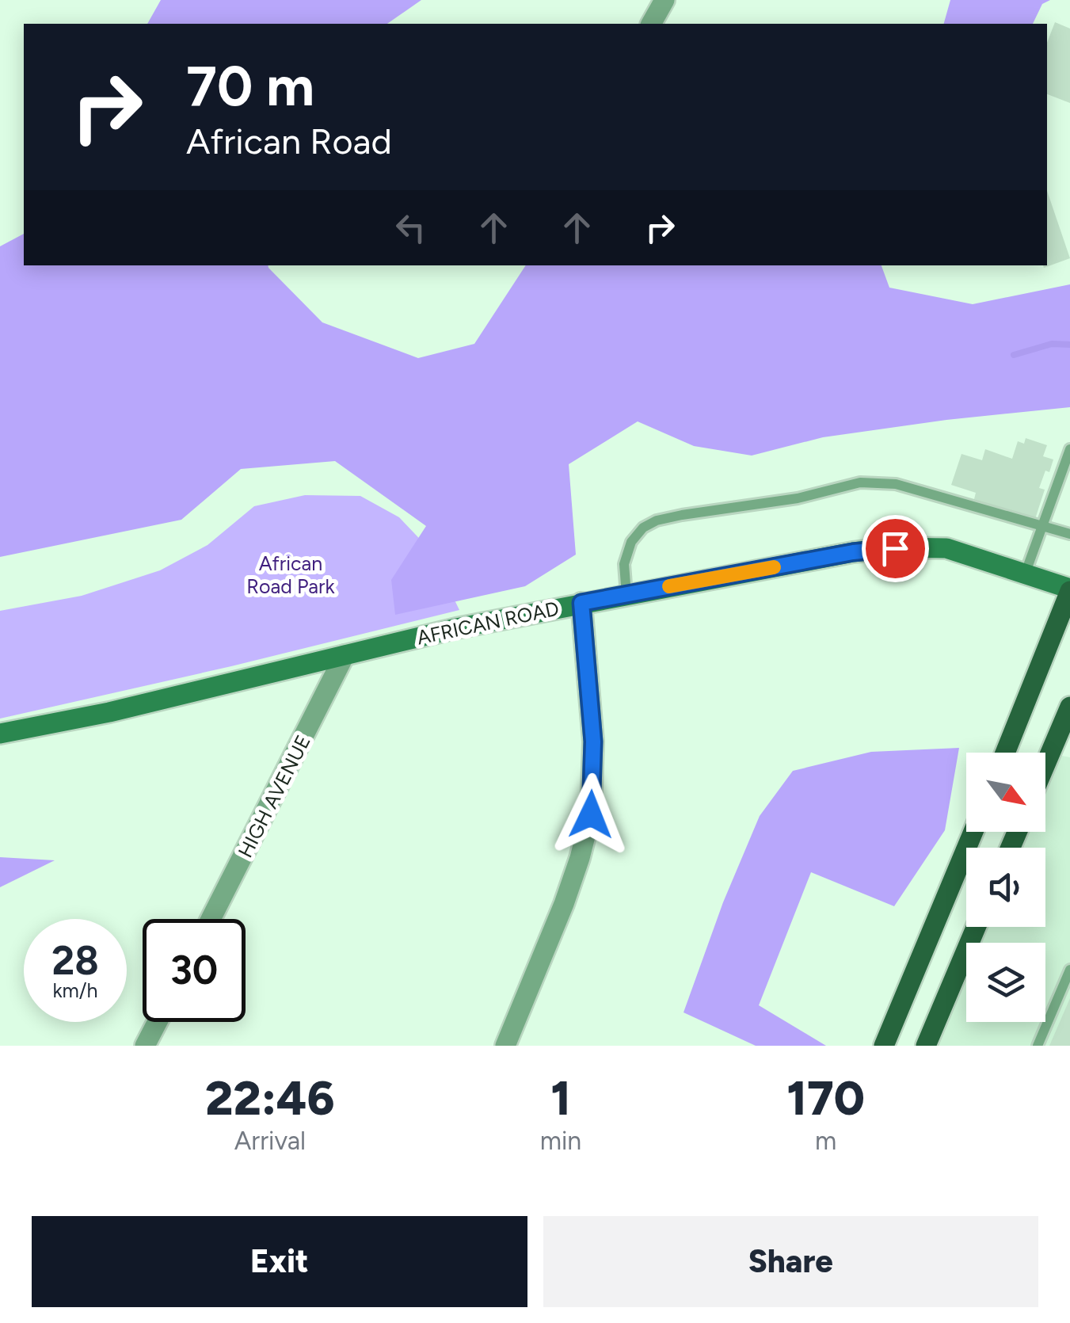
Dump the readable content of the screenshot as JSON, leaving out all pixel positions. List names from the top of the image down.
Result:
{
  "streets": {
    "street": ["AFRICAN ROAD", "HIGH AVENUE"]
  },
  "crossings": [
    ["AFRICAN ROAD", "HIGH AVENUE"]
  ],
  "parks": ["African Road Park"],
  "north": "bottom right",
  "page": {
    "turn": ["70 m", "African Road"],
    "speed": "28 km/h",
    "limit": "30",
    "eta": [
      "22:46",
      "Arrival",
      "1",
      "min",
      "170",
      "m"
    ],
    "buttons": ["Exit", "Share"]
  }
}
